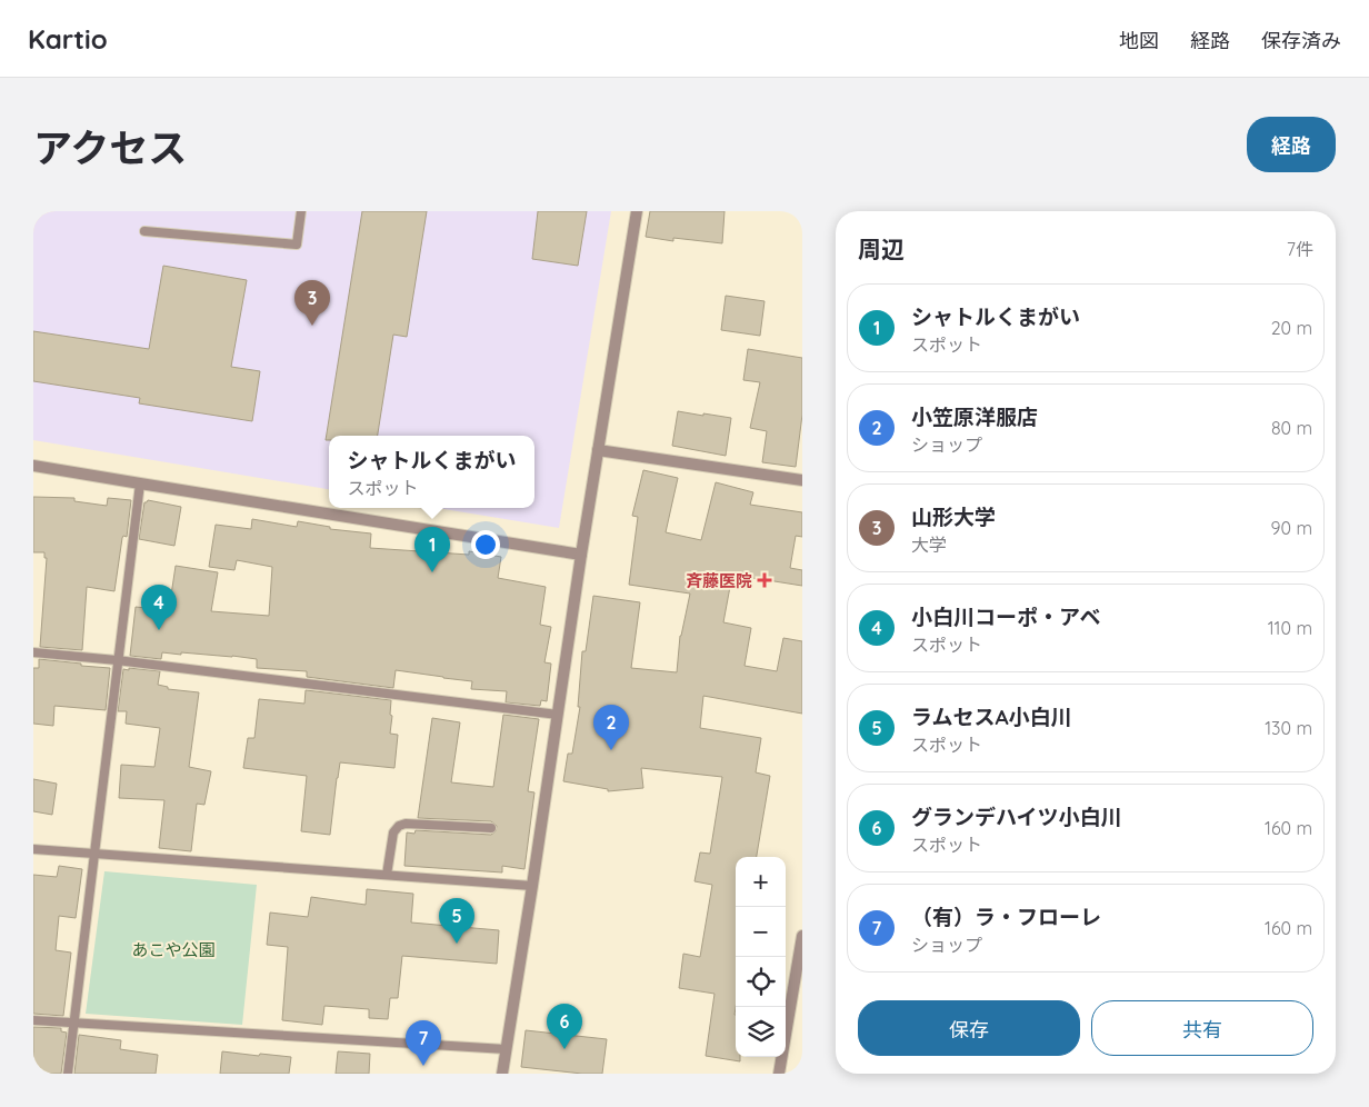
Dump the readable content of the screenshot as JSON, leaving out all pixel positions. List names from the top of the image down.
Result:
{
  "parks": ["あこや公園"],
  "places": {
    "health": ["斉藤医院"]
  },
  "page": {
    "header": "Kartio",
    "nav": ["地図", "経路", "保存済み"],
    "title": "アクセス",
    "buttons": [
      "経路",
      ["保存", "共有"]
    ],
    "heading": ["周辺", "7件"],
    "pins": [
      "3",
      "1",
      "4",
      "2",
      "5",
      "6",
      "7"
    ],
    "list": [
      {
        "mark": "1",
        "name": "シャトルくまがい",
        "note": "スポット",
        "value": "20 m"
      },
      {
        "mark": "2",
        "name": "小笠原洋服店",
        "note": "ショップ",
        "value": "80 m"
      },
      {
        "mark": "3",
        "name": "山形大学",
        "note": "大学",
        "value": "90 m"
      },
      {
        "mark": "4",
        "name": "小白川コーポ・アベ",
        "note": "スポット",
        "value": "110 m"
      },
      {
        "mark": "5",
        "name": "ラムセスA小白川",
        "note": "スポット",
        "value": "130 m"
      },
      {
        "mark": "6",
        "name": "グランデハイツ小白川",
        "note": "スポット",
        "value": "160 m"
      },
      {
        "mark": "7",
        "name": "（有）ラ・フローレ",
        "note": "ショップ",
        "value": "160 m"
      }
    ],
    "popup": ["シャトルくまがい", "スポット"],
    "map_buttons": ["+", "−"]
  }
}
